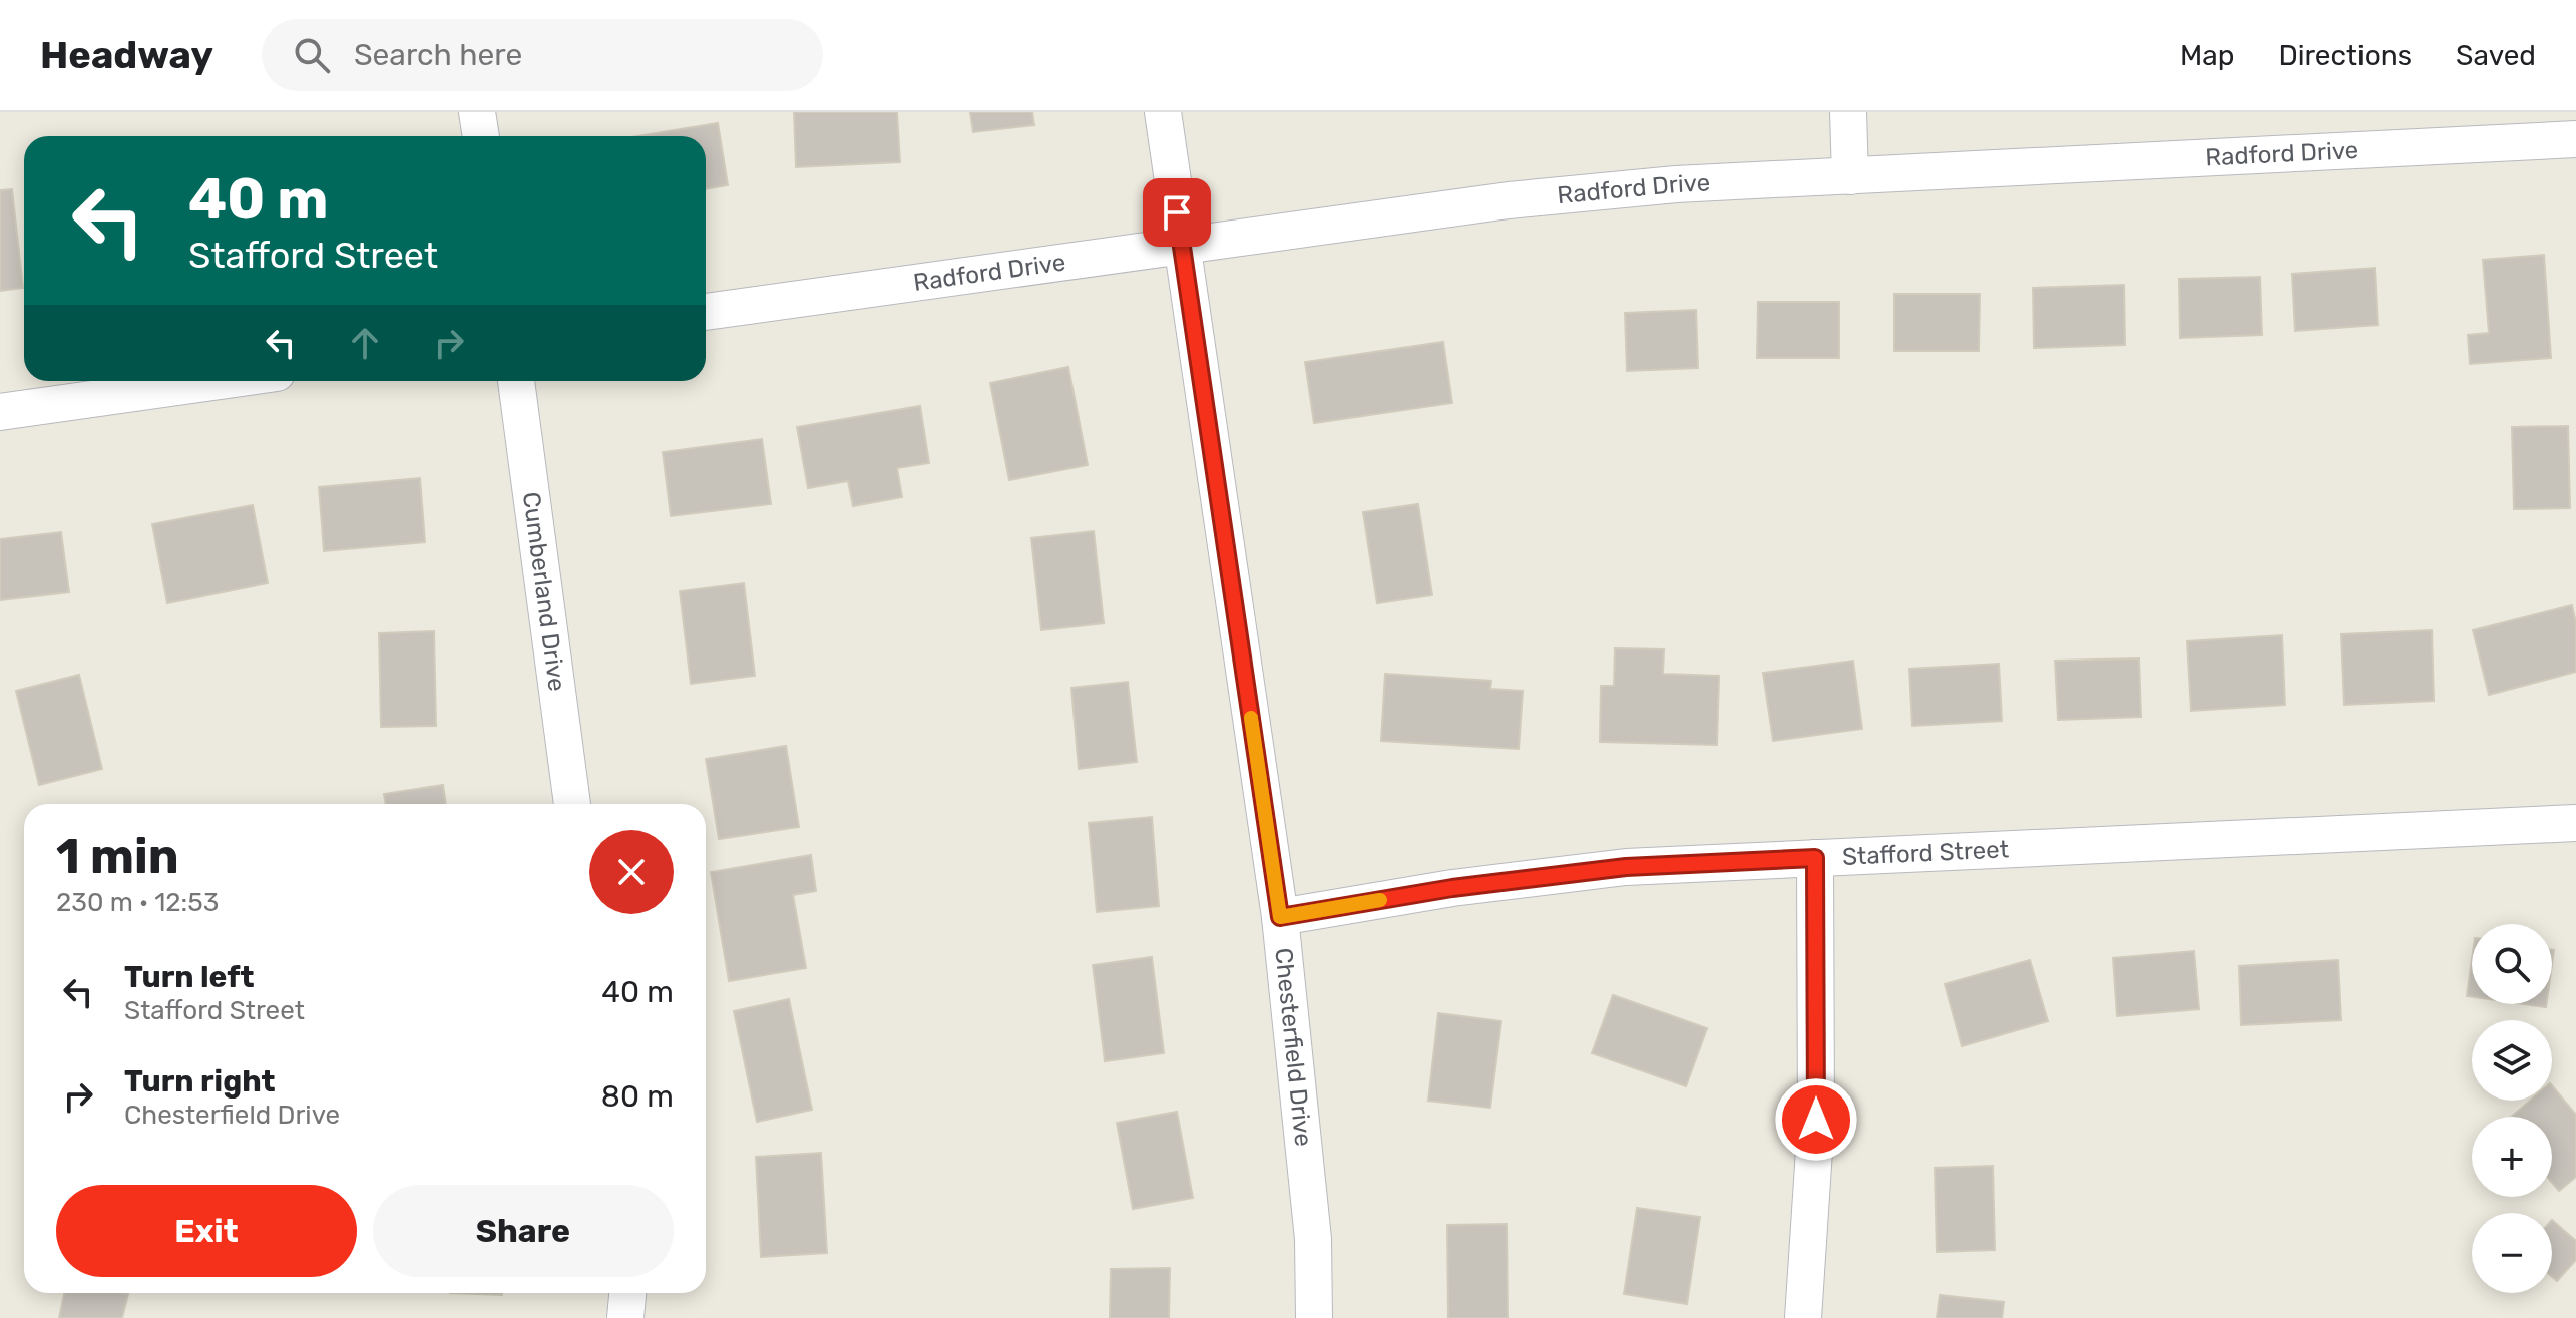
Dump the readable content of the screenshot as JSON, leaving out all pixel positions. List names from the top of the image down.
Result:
{
  "streets": {
    "street": [
      "Radford Drive",
      "Cumberland Drive",
      "Stafford Street",
      "Chesterfield Drive"
    ]
  },
  "crossings": [
    ["Radford Drive", "Chesterfield Drive"],
    ["Stafford Street", "Chesterfield Drive"]
  ],
  "page": {
    "header": "Headway",
    "search": "Search here",
    "nav": ["Map", "Directions", "Saved"],
    "turn": ["40 m", "Stafford Street"],
    "heading": ["1 min", "230 m · 12:53"],
    "map_buttons": ["+", "−"],
    "list": [
      {
        "name": "Turn left",
        "note": "Stafford Street",
        "value": "40 m"
      },
      {
        "name": "Turn right",
        "note": "Chesterfield Drive",
        "value": "80 m"
      }
    ],
    "buttons": ["Exit", "Share"]
  }
}
